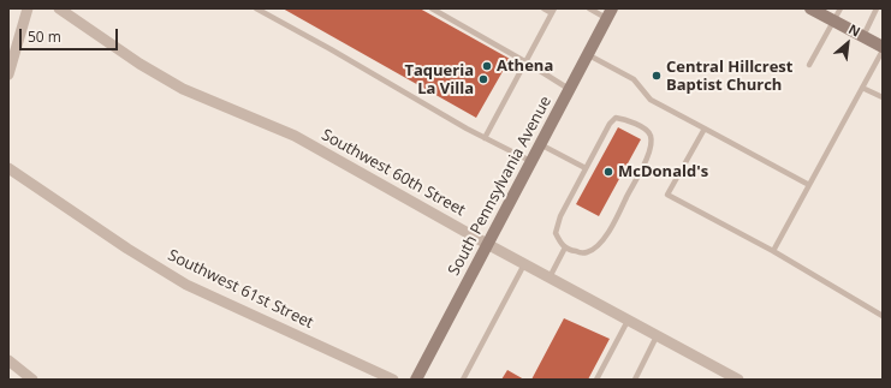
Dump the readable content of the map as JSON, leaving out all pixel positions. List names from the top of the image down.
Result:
{
  "streets": {
    "main road": ["South Pennsylvania Avenue"],
    "street": ["Southwest 60th Street", "Southwest 61st Street"]
  },
  "crossings": [
    ["Southwest 60th Street", "South Pennsylvania Avenue"]
  ],
  "places": [
    "Athena",
    "Central Hillcrest Baptist Church",
    "Taqueria La Villa",
    "McDonald's"
  ],
  "scale_bar": "50 m",
  "north": "top right"
}
